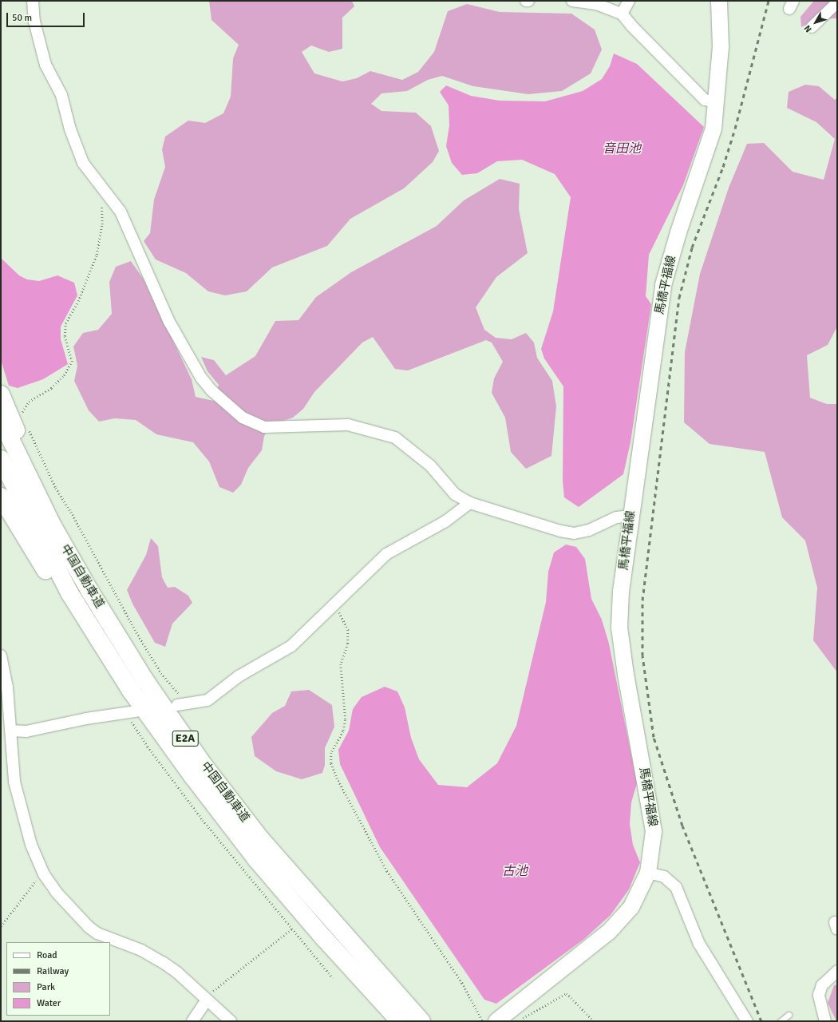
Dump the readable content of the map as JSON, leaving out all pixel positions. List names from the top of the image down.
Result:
{
  "streets": {
    "highway": ["中国自動車道", "E2A"],
    "main road": ["馬橋平福線"]
  },
  "water": ["音田池", "古池"],
  "legend": [
    "Road",
    "Railway",
    "Park",
    "Water"
  ],
  "scale_bar": "50 m",
  "north": "bottom left"
}
